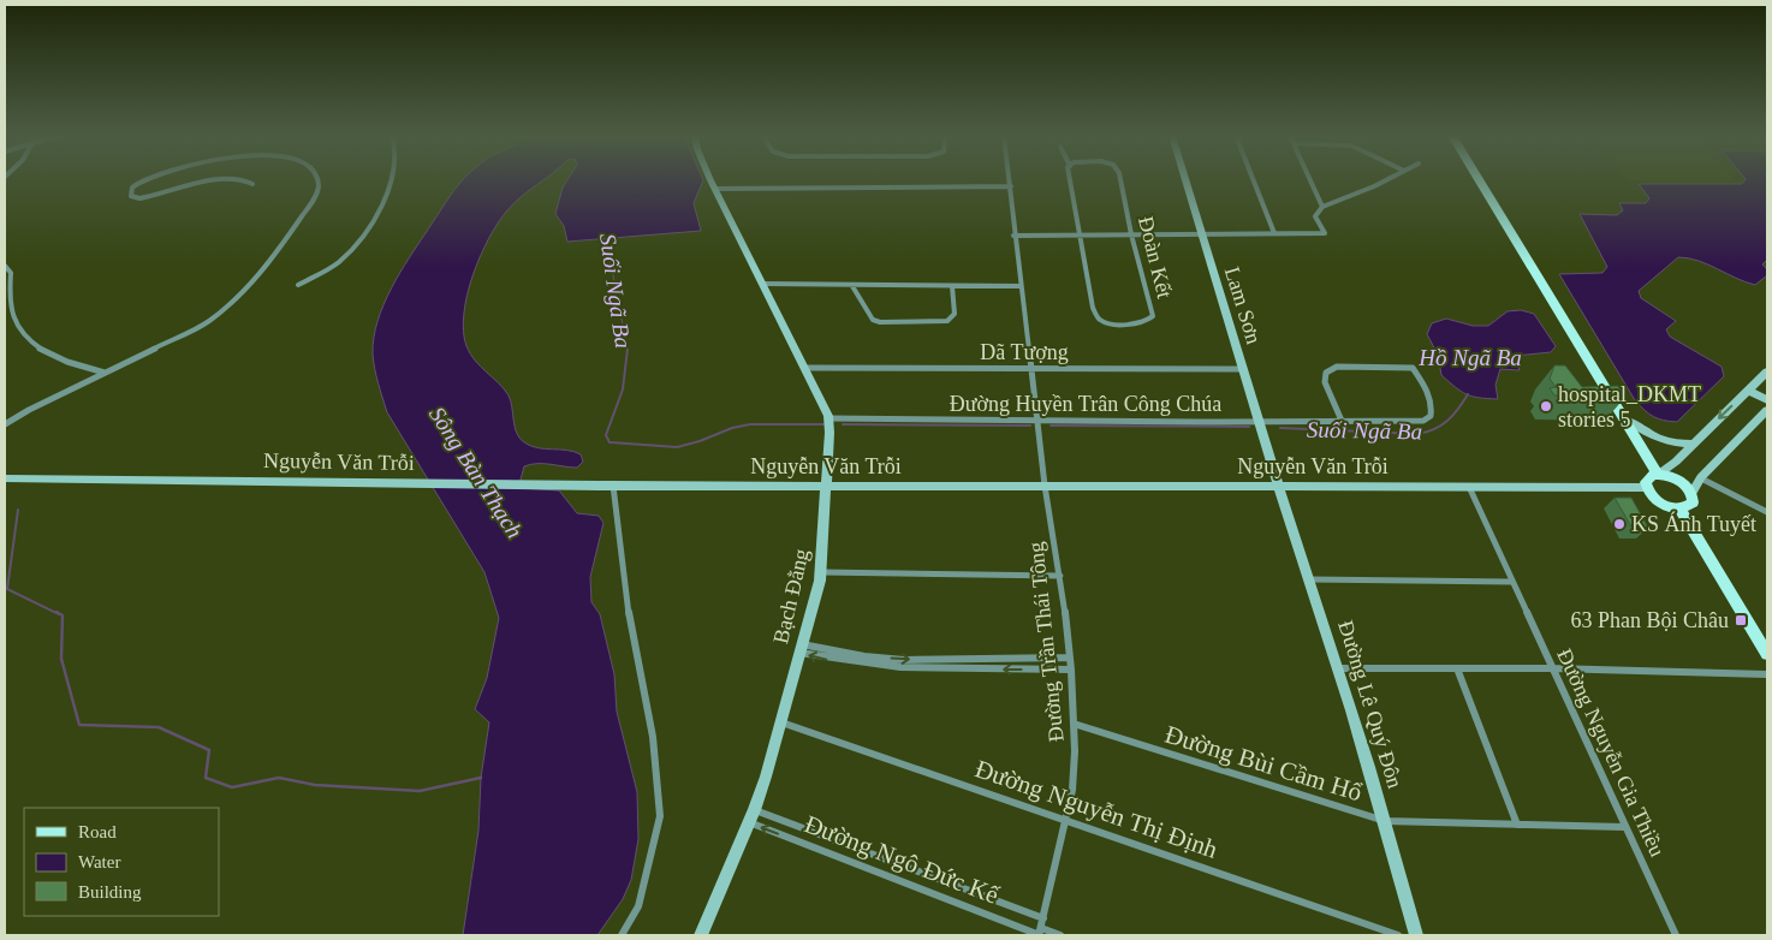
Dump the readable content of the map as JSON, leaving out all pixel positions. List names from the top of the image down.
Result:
{
  "streets": {
    "street": [
      "Đoàn Kết",
      "Lam Sơn",
      "Dã Tượng",
      "Đường Huyền Trân Công Chúa",
      "Nguyễn Văn Trỗi",
      "Bạch Đằng",
      "Đường Trần Thái Tông",
      "Đường Lê Quý Đôn",
      "Đường Nguyễn Gia Thiều",
      "Đường Bùi Cầm Hổ",
      "Đường Nguyễn Thị Định",
      "Đường Ngô Đức Kế"
    ]
  },
  "crossings": [
    ["Lam Sơn", "Dã Tượng"],
    ["Lam Sơn", "Đường Huyền Trân Công Chúa"],
    ["Lam Sơn", "Nguyễn Văn Trỗi"],
    ["Lam Sơn", "Đường Lê Quý Đôn"],
    ["Dã Tượng", "Bạch Đằng"],
    ["Dã Tượng", "Đường Trần Thái Tông"],
    ["Đường Huyền Trân Công Chúa", "Bạch Đằng"],
    ["Đường Huyền Trân Công Chúa", "Đường Trần Thái Tông"],
    ["Nguyễn Văn Trỗi", "Bạch Đằng"],
    ["Nguyễn Văn Trỗi", "Đường Trần Thái Tông"],
    ["Nguyễn Văn Trỗi", "Đường Lê Quý Đôn"],
    ["Nguyễn Văn Trỗi", "Đường Nguyễn Gia Thiều"],
    ["Bạch Đằng", "Đường Nguyễn Thị Định"],
    ["Bạch Đằng", "Đường Ngô Đức Kế"],
    ["Đường Trần Thái Tông", "Đường Bùi Cầm Hổ"],
    ["Đường Trần Thái Tông", "Đường Nguyễn Thị Định"],
    ["Đường Trần Thái Tông", "Đường Ngô Đức Kế"],
    ["Đường Lê Quý Đôn", "Đường Bùi Cầm Hổ"],
    ["Đường Nguyễn Gia Thiều", "Đường Bùi Cầm Hổ"]
  ],
  "water": ["Suối Ngã Ba", "Hồ Ngã Ba", "Sông Bàn Thạch"],
  "places": {
    "other": ["hospital_DKMT stories 5", "KS Ánh Tuyết"],
    "transit": ["63 Phan Bội Châu"]
  },
  "legend": ["Road", "Water", "Building"]
}
